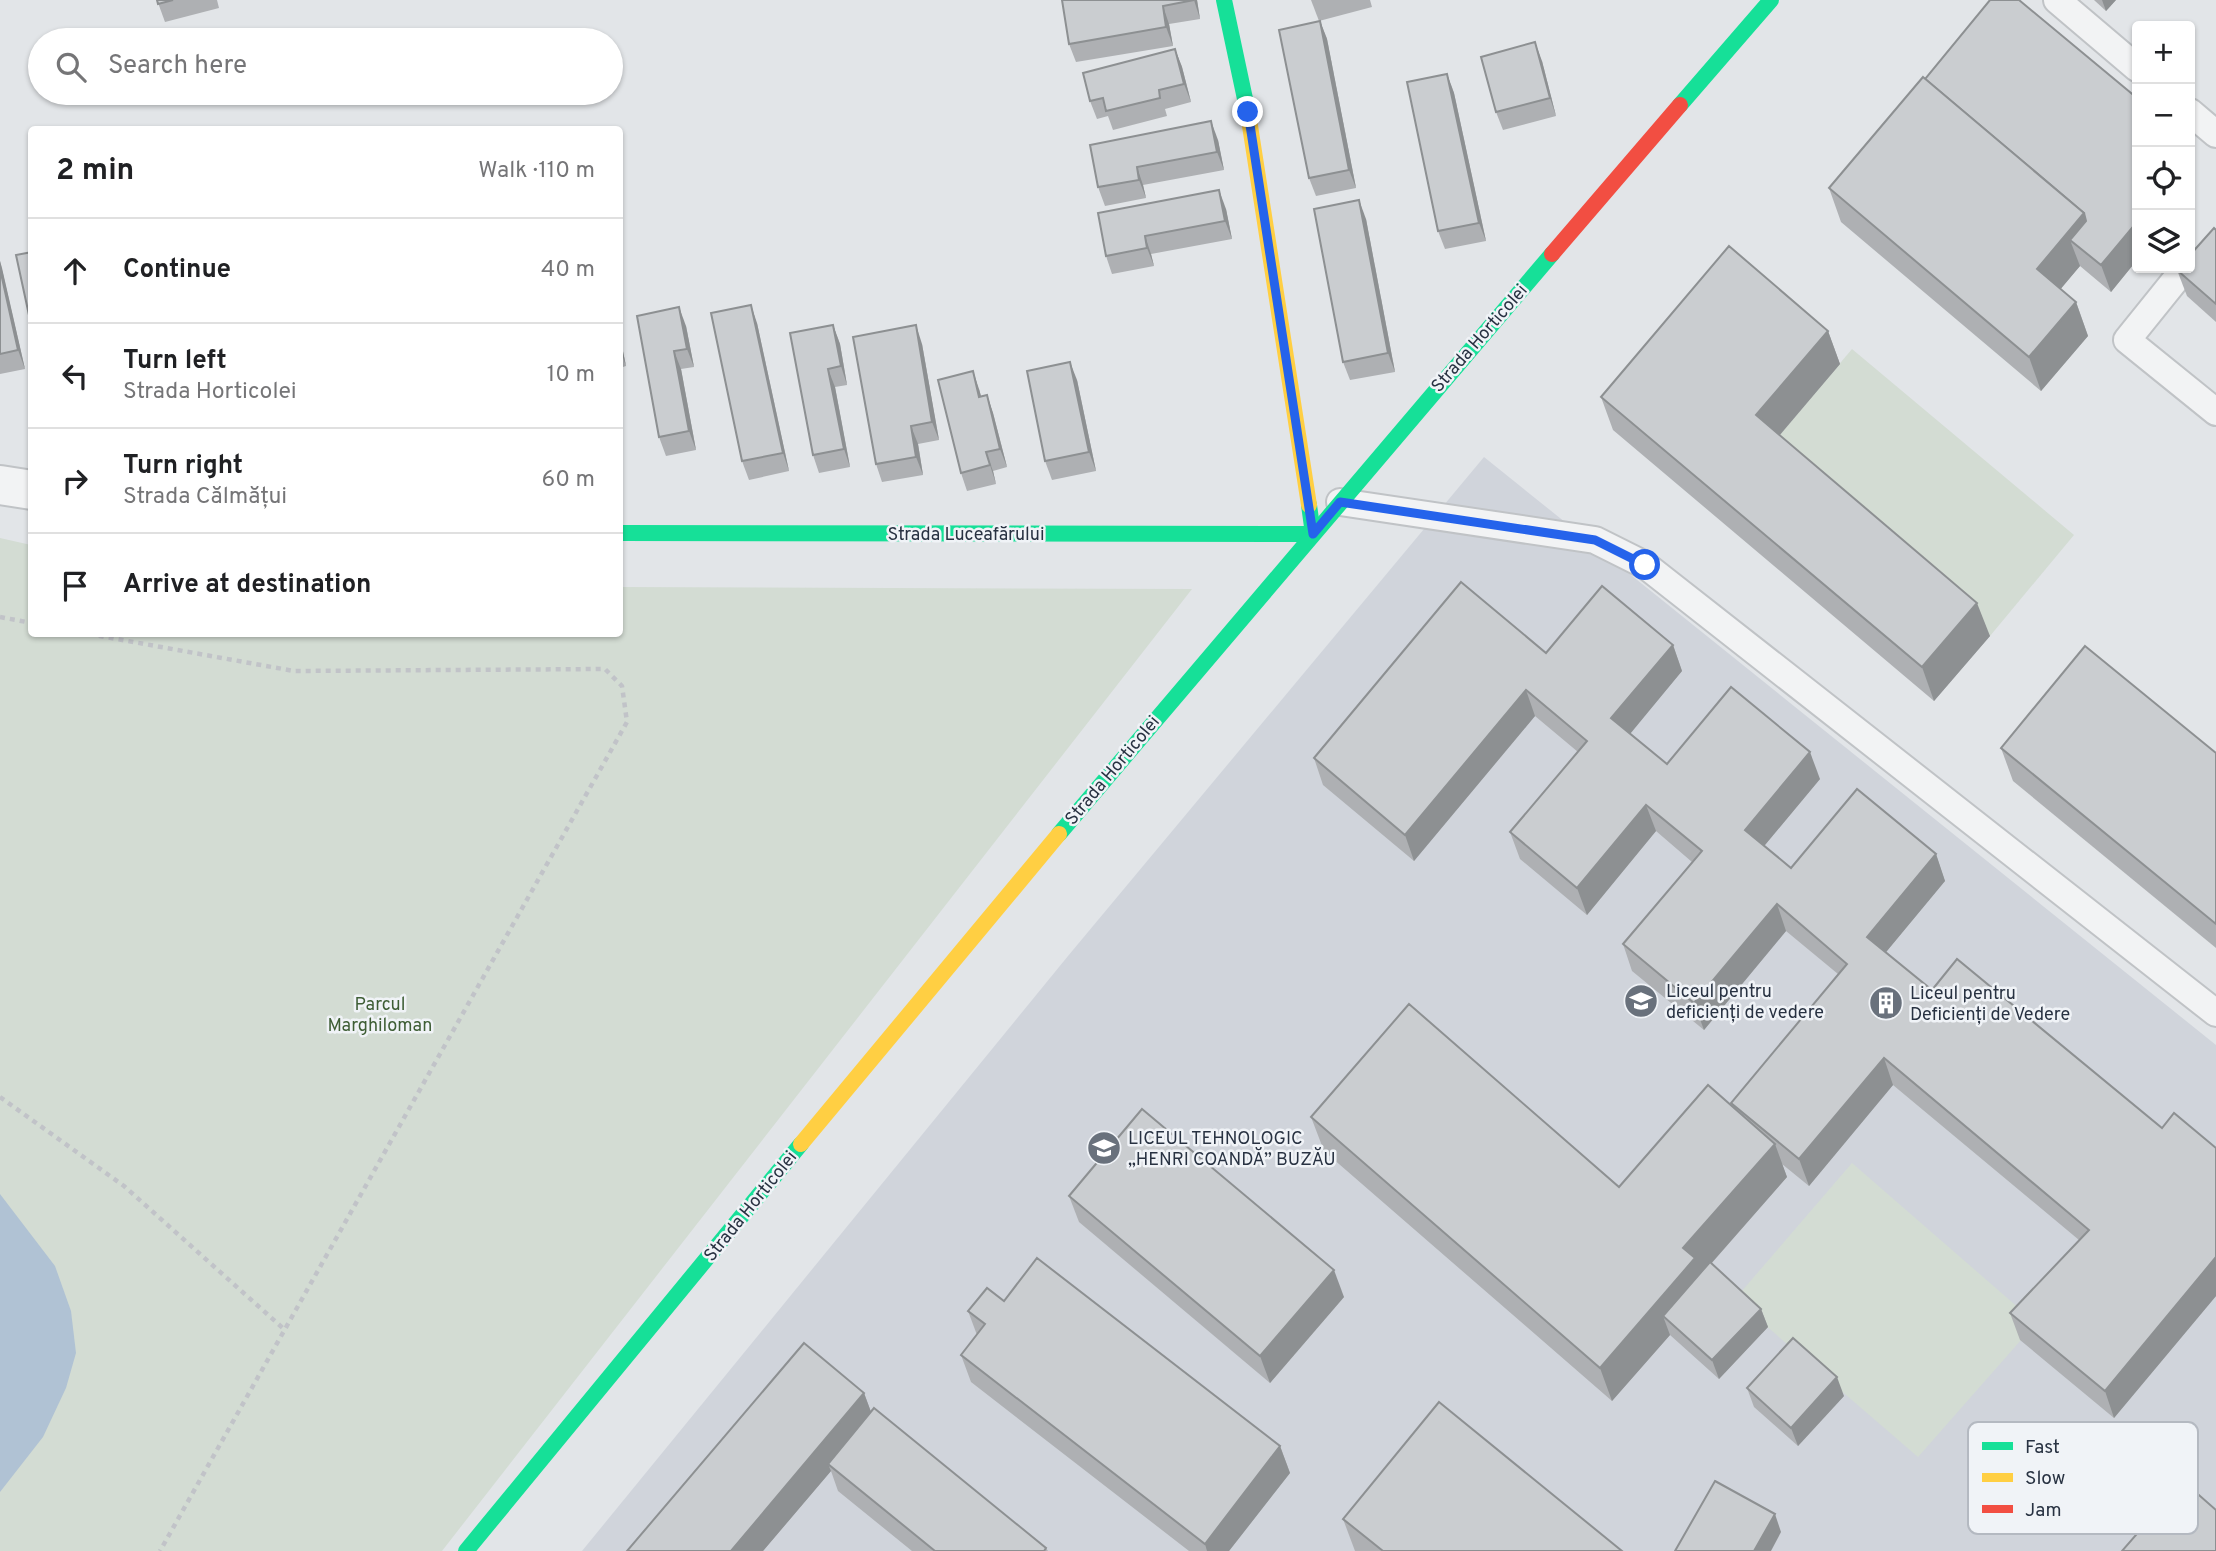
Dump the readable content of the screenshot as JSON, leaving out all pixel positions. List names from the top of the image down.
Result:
{
  "streets": {
    "main road": ["Strada Horticolei", "Strada Luceafărului"]
  },
  "crossings": [
    ["Strada Horticolei", "Strada Luceafărului"]
  ],
  "parks": ["Parcul Marghiloman"],
  "places": {
    "school or university": ["Liceul pentru deficienți de vedere", "LICEUL TEHNOLOGIC „HENRI COANDĂ” BUZĂU"],
    "building": ["Liceul pentru Deficienți de Vedere"]
  },
  "legend": ["Fast", "Slow", "Jam"],
  "page": {
    "map_buttons": ["+", "−"],
    "search": "Search here",
    "heading": ["2 min", "Walk · 110 m"],
    "list": [
      ["Continue", "40 m"],
      ["Turn left", "Strada Horticolei", "10 m"],
      ["Turn right", "Strada Călmățui", "60 m"],
      "Arrive at destination"
    ]
  }
}
